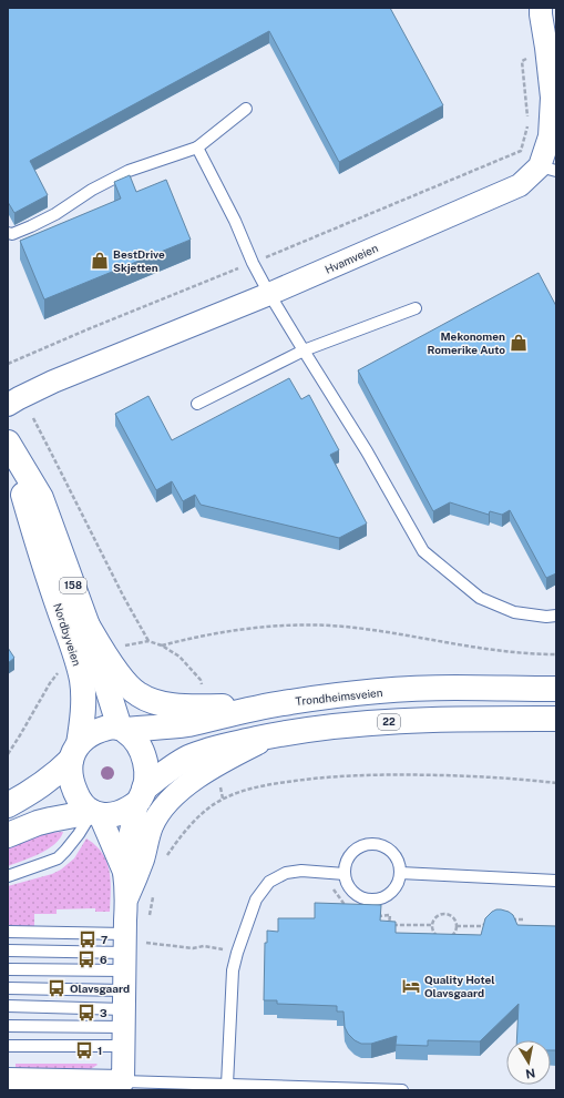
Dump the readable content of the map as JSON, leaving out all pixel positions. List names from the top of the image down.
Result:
{
  "streets": {
    "main road": [
      "158",
      "Nordbyveien",
      "Trondheimsveien",
      "22"
    ],
    "street": ["Hvamveien"]
  },
  "crossings": [
    ["Nordbyveien", "Trondheimsveien"],
    ["Nordbyveien", "22"],
    ["Trondheimsveien", "22"]
  ],
  "places": {
    "shop": ["BestDrive Skjetten", "Mekonomen Romerike Auto"],
    "bus stop": [
      "7",
      "6",
      "Olavsgaard",
      "3",
      "1"
    ],
    "hotel": ["Quality Hotel Olavsgaard"]
  },
  "north": "bottom"
}
